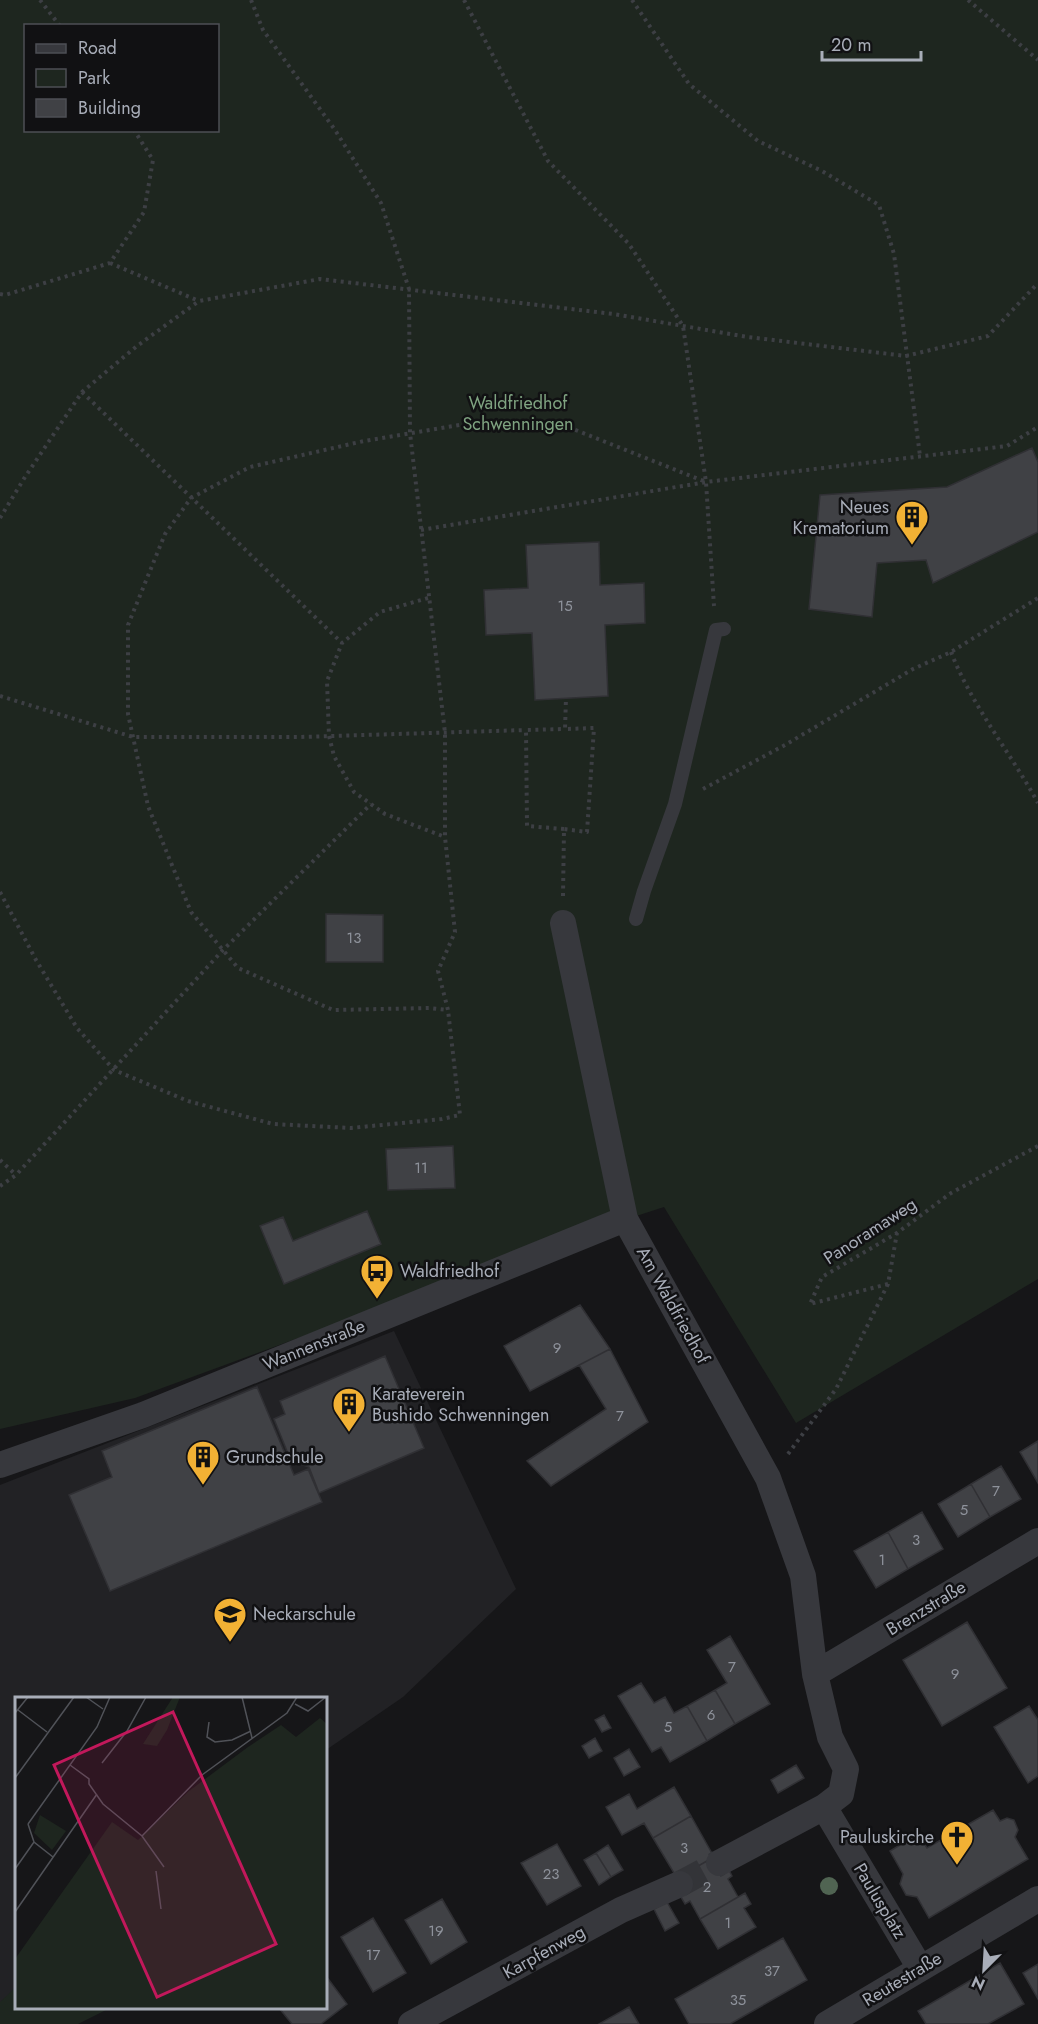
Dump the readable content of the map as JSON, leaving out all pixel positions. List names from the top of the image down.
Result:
{
  "streets": {
    "street": [
      "Am Waldfriedhof",
      "Wannenstraße",
      "Brenzstraße",
      "Paulusplatz",
      "Karpfenweg",
      "Reutestraße"
    ],
    "path": ["Panoramaweg"]
  },
  "crossings": [
    ["Am Waldfriedhof", "Wannenstraße"],
    ["Am Waldfriedhof", "Brenzstraße"],
    ["Paulusplatz", "Reutestraße"]
  ],
  "parks": ["Waldfriedhof Schwenningen"],
  "places": {
    "building": ["Neues Krematorium", "Karateverein Bushido Schwenningen", "Grundschule"],
    "bus stop": ["Waldfriedhof"],
    "school or university": ["Neckarschule"],
    "church": ["Pauluskirche"]
  },
  "house_numbers": [
    "15",
    "13",
    "11",
    "9",
    "7",
    "7",
    "5",
    "3",
    "1",
    "7",
    "9",
    "6",
    "5",
    "3",
    "23",
    "2",
    "1",
    "19",
    "17",
    "37",
    "35"
  ],
  "legend": ["Road", "Park", "Building"],
  "scale_bar": "20 m",
  "north": "bottom left"
}
